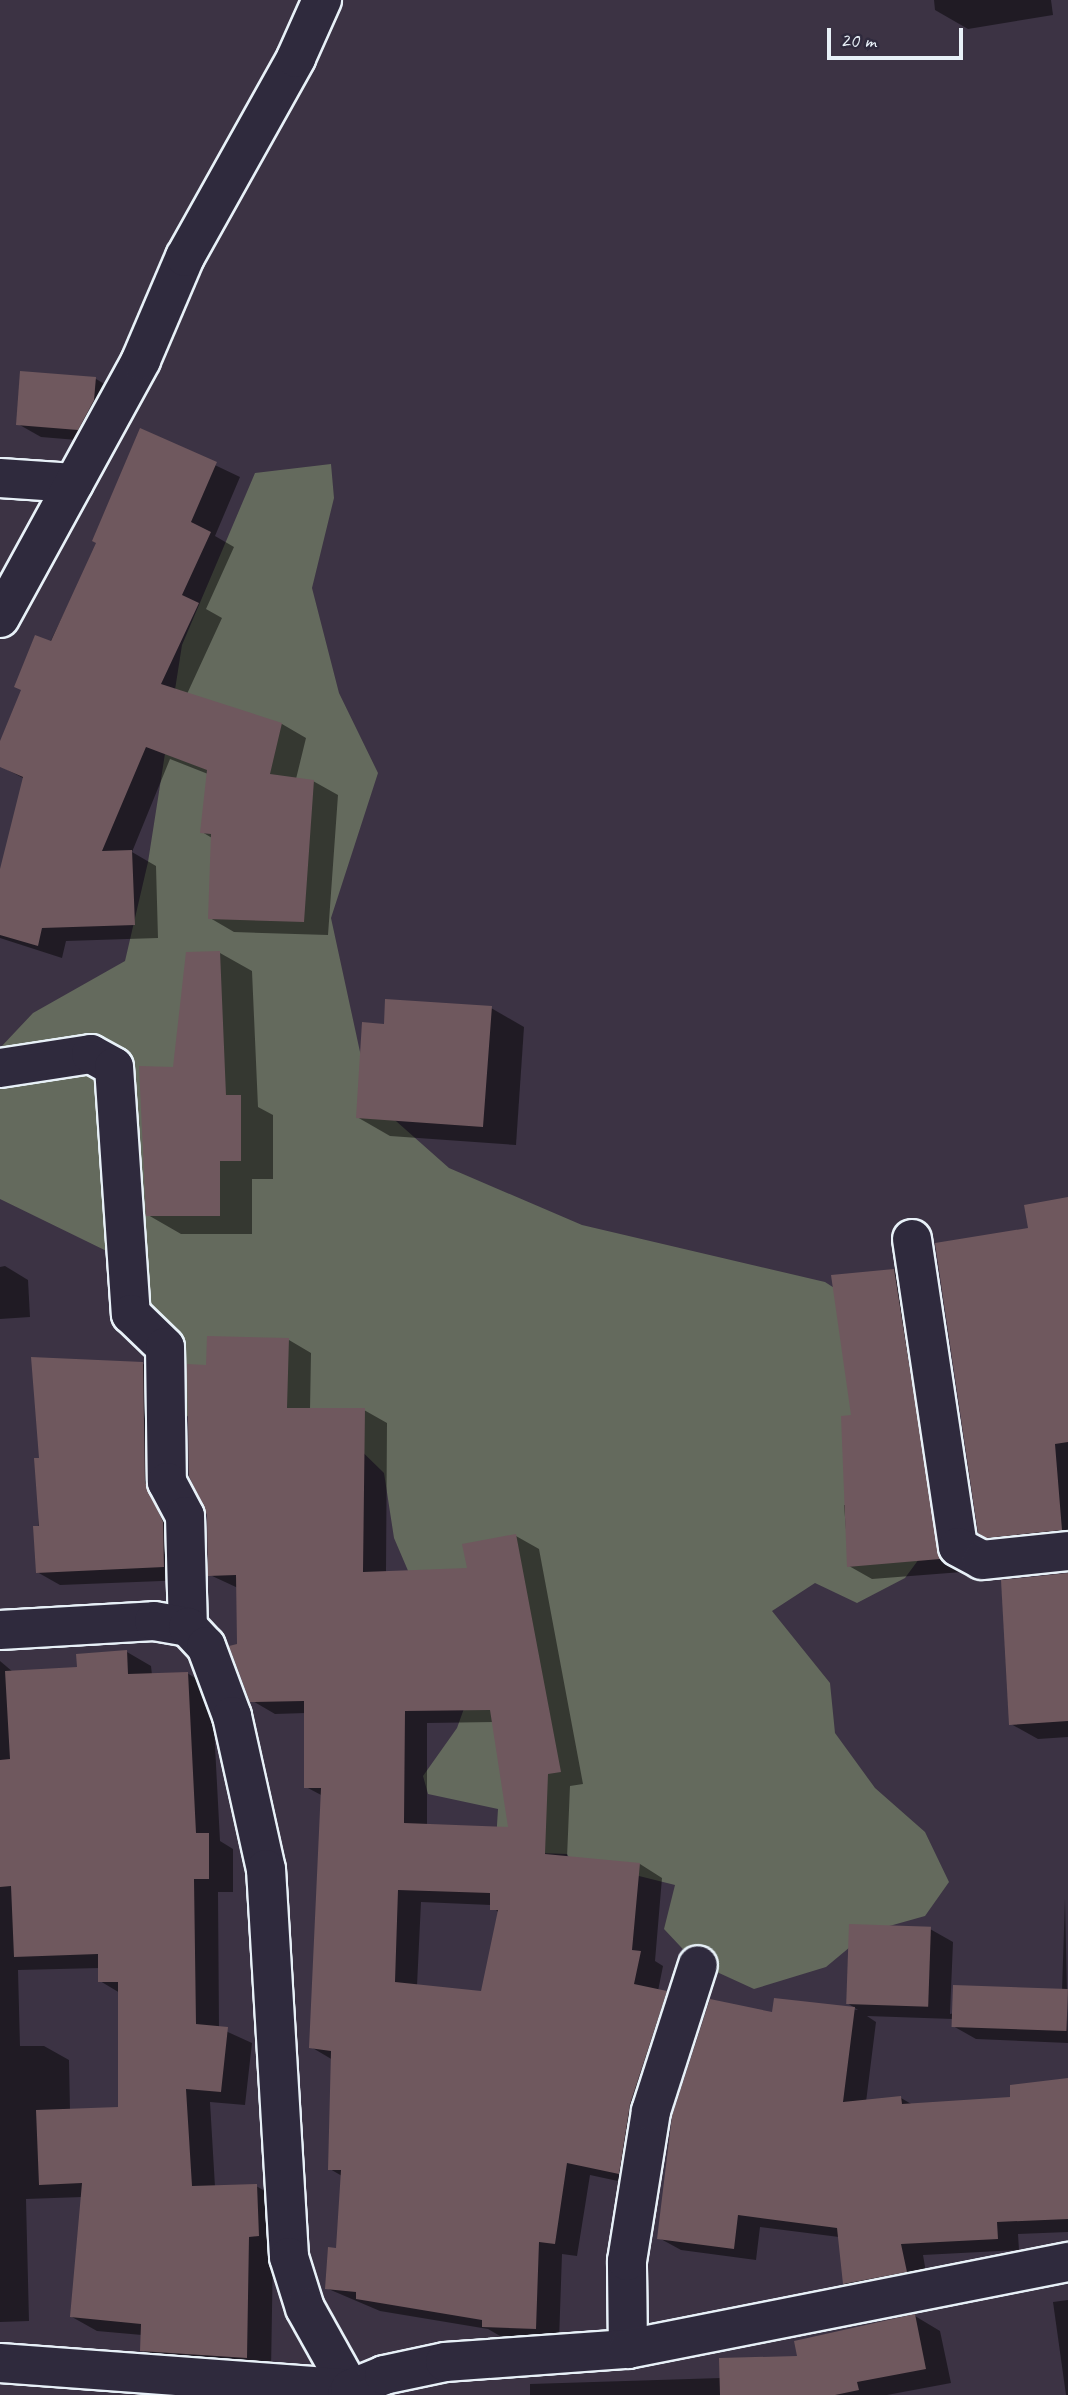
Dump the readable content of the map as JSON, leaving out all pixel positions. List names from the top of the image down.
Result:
{
  "scale_bar": "20 m"
}
